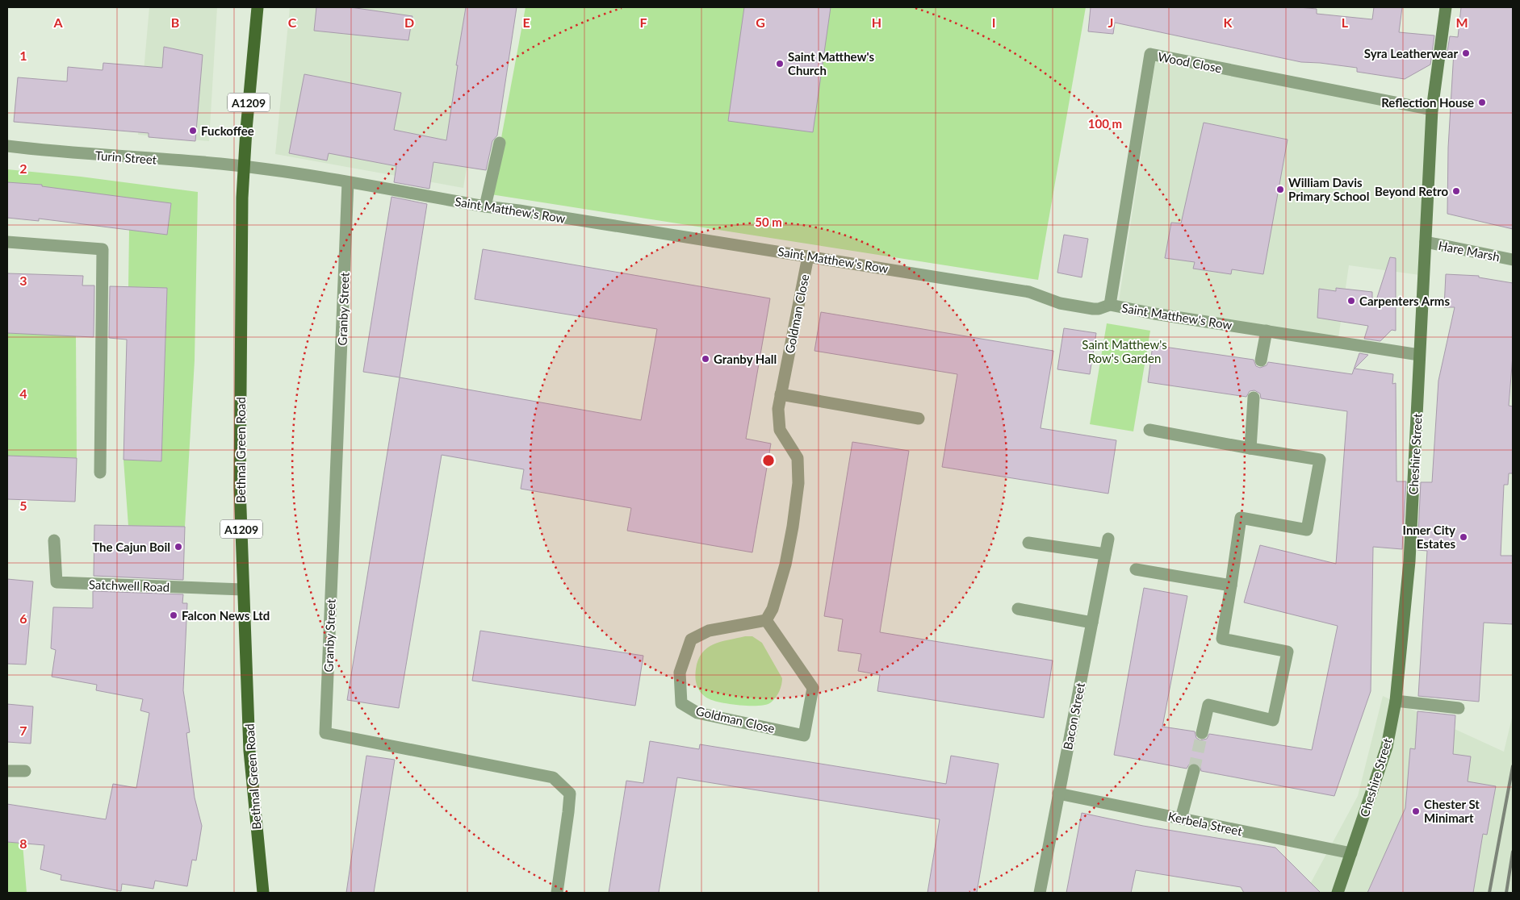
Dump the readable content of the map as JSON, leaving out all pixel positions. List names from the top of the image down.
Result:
{
  "streets": {
    "main road": ["A1209", "Bethnal Green Road", "Cheshire Street"],
    "street": [
      "Wood Close",
      "Turin Street",
      "Saint Matthew's Row",
      "Hare Marsh",
      "Granby Street",
      "Goldman Close",
      "Satchwell Road",
      "Bacon Street",
      "Kerbela Street"
    ]
  },
  "crossings": [
    ["Wood Close", "Saint Matthew's Row"],
    ["Wood Close", "Cheshire Street"],
    ["Turin Street", "Saint Matthew's Row"],
    ["Turin Street", "Bethnal Green Road"],
    ["Saint Matthew's Row", "Granby Street"],
    ["Saint Matthew's Row", "Goldman Close"],
    ["Saint Matthew's Row", "Bethnal Green Road"],
    ["Saint Matthew's Row", "Cheshire Street"],
    ["Hare Marsh", "Cheshire Street"],
    ["Bethnal Green Road", "Satchwell Road"],
    ["Cheshire Street", "Kerbela Street"],
    ["Bacon Street", "Kerbela Street"]
  ],
  "parks": ["Saint Matthew's Row's Garden"],
  "places": [
    "Syra Leatherwear",
    "Saint Matthew's Church",
    "Reflection House",
    "Fuckoffee",
    "William Davis Primary School",
    "Beyond Retro",
    "Carpenters Arms",
    "Granby Hall",
    "Inner City Estates",
    "The Cajun Boil",
    "Falcon News Ltd",
    "Chester St Minimart"
  ],
  "grid": {
    "columns": [
      "A",
      "B",
      "C",
      "D",
      "E",
      "F",
      "G",
      "H",
      "I",
      "J",
      "K",
      "L",
      "M"
    ],
    "rows": [
      "1",
      "2",
      "3",
      "4",
      "5",
      "6",
      "7",
      "8"
    ]
  },
  "rings": ["100 m", "50 m"]
}
